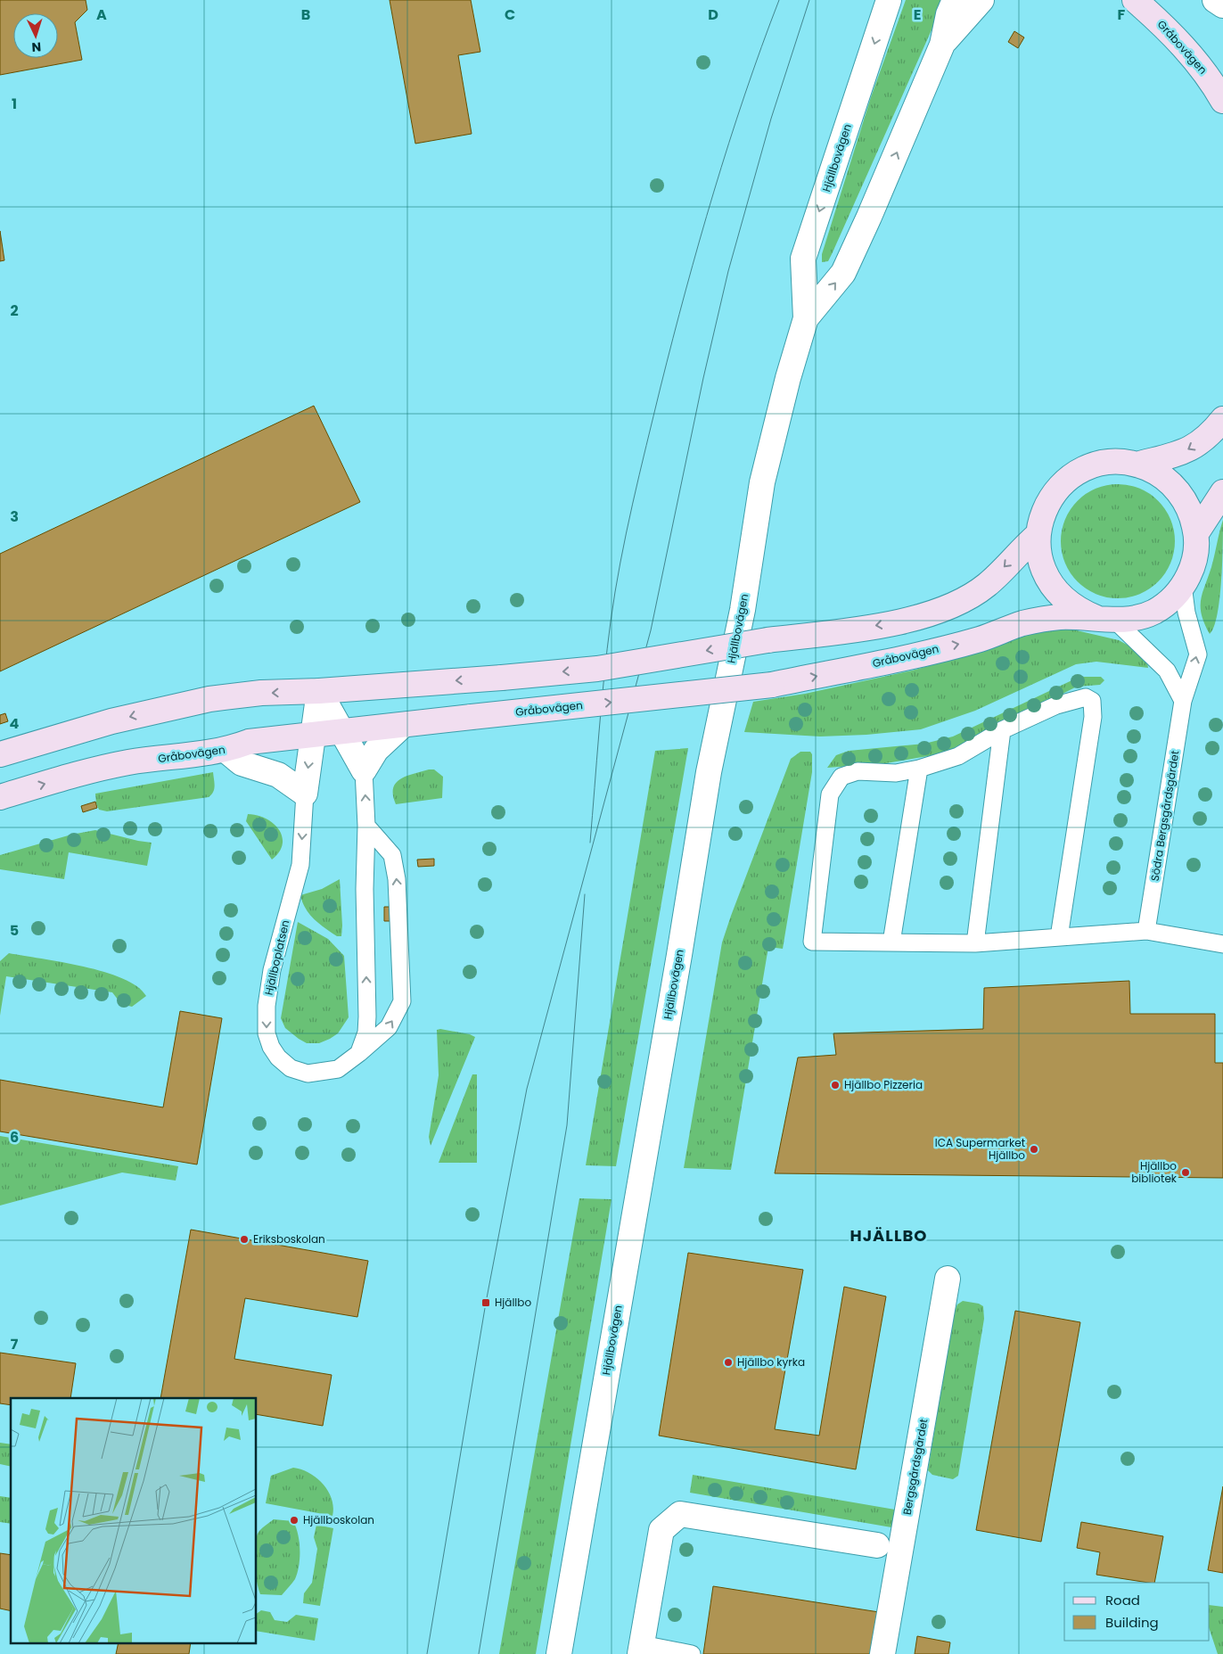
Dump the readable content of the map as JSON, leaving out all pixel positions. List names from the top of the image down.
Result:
{
  "streets": {
    "main road": ["Gråbovägen"],
    "street": ["Hjällbovägen", "Hjällboplatsen", "Bergsgårdsgärdet"],
    "lane": ["Södra Bergsgårdsgärdet"]
  },
  "crossings": [
    ["Gråbovägen", "Södra Bergsgårdsgärdet"],
    ["Gråbovägen", "Hjällboplatsen"]
  ],
  "districts": ["HJÄLLBO"],
  "places": {
    "other": [
      "Hjällbo Pizzeria",
      "ICA Supermarket Hjällbo",
      "Hjällbo bibliotek",
      "Eriksboskolan",
      "Hjällbo kyrka",
      "Hjällboskolan"
    ],
    "transit": ["Hjällbo"]
  },
  "legend": ["Road", "Building"],
  "north": "bottom",
  "grid": {
    "columns": [
      "A",
      "B",
      "C",
      "D",
      "E",
      "F"
    ],
    "rows": [
      "1",
      "2",
      "3",
      "4",
      "5",
      "6",
      "7"
    ]
  }
}
